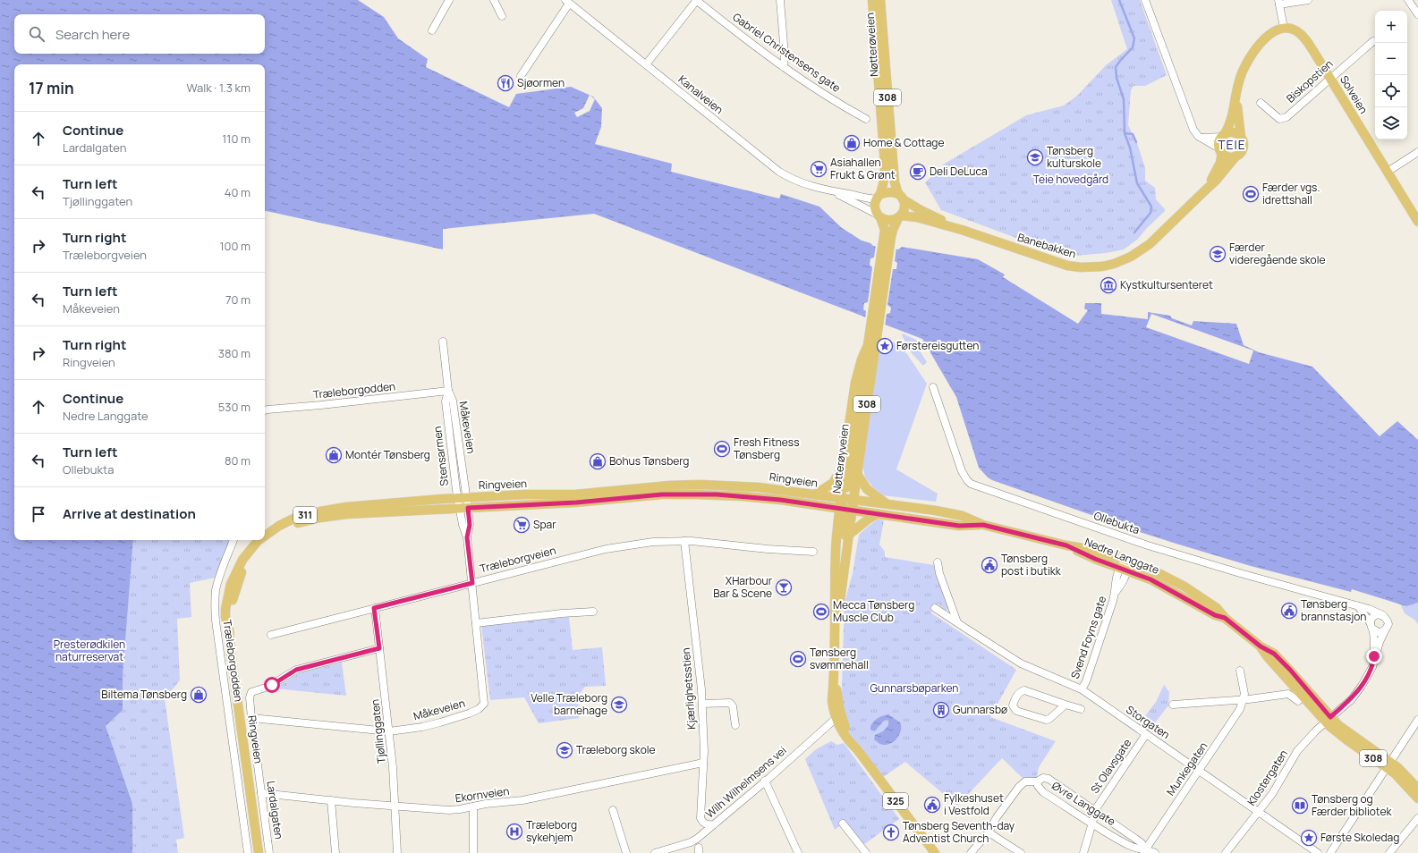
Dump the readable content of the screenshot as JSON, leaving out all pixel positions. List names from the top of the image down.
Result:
{
  "streets": {
    "main road": [
      "Nøtterøveien",
      "Solveien",
      "308",
      "Banebakken",
      "Nøtterøyveien",
      "Ringveien",
      "311",
      "Nedre Langgate",
      "325"
    ],
    "street": [
      "Gabriel Christensens gate",
      "Biskopstien",
      "Kanalveien",
      "Træleborgodden",
      "Måkeveien",
      "Stensarmen",
      "Ollebukta",
      "Træleborgveien",
      "Svend Foyns gate",
      "Kjærlighetsstien",
      "Storgaten",
      "Tjøllinggaten",
      "St Olavsgate",
      "Munkegaten",
      "Klostergaten",
      "Wilh Wilhelmsens vei",
      "Ekornveien",
      "Øvre Langgate",
      "Lardalgaten"
    ]
  },
  "crossings": [
    ["Nøtterøveien", "Kanalveien"],
    ["Nøtterøveien", "308"],
    ["Nøtterøveien", "Banebakken"],
    ["Biskopstien", "Solveien"],
    ["Kanalveien", "308"],
    ["Kanalveien", "Banebakken"],
    ["Solveien", "Banebakken"],
    ["308", "Banebakken"],
    ["308", "Nøtterøyveien"],
    ["308", "Ringveien"],
    ["308", "Nedre Langgate"],
    ["Træleborgodden", "Måkeveien"],
    ["Træleborgodden", "Stensarmen"],
    ["Måkeveien", "Stensarmen"],
    ["Måkeveien", "Ringveien"],
    ["Måkeveien", "Træleborgveien"],
    ["Måkeveien", "Tjøllinggaten"],
    ["Måkeveien", "Lardalgaten"],
    ["Stensarmen", "Ringveien"],
    ["Nøtterøyveien", "Ringveien"],
    ["Nøtterøyveien", "Nedre Langgate"],
    ["Nøtterøyveien", "325"],
    ["Ringveien", "Nedre Langgate"],
    ["Ringveien", "325"],
    ["Nedre Langgate", "Svend Foyns gate"],
    ["Nedre Langgate", "Klostergaten"],
    ["Nedre Langgate", "325"],
    ["Træleborgveien", "Kjærlighetsstien"],
    ["Træleborgveien", "Tjøllinggaten"],
    ["Svend Foyns gate", "Storgaten"],
    ["Kjærlighetsstien", "Wilh Wilhelmsens vei"],
    ["Kjærlighetsstien", "Ekornveien"],
    ["Storgaten", "St Olavsgate"],
    ["Storgaten", "Munkegaten"],
    ["Storgaten", "Klostergaten"],
    ["Tjøllinggaten", "Ekornveien"],
    ["Tjøllinggaten", "Lardalgaten"],
    ["St Olavsgate", "Øvre Langgate"],
    ["Munkegaten", "Øvre Langgate"],
    ["Wilh Wilhelmsens vei", "325"],
    ["Ekornveien", "Lardalgaten"]
  ],
  "districts": ["TEIE"],
  "parks": ["Teie hovedgård", "Presterødkilen naturreservat", "Gunnarsbøparken"],
  "places": {
    "restaurant": ["Sjøormen"],
    "shop": [
      "Home & Cottage",
      "Montér Tønsberg",
      "Bohus Tønsberg",
      "Biltema Tønsberg"
    ],
    "school or university": [
      "Tønsberg kulturskole",
      "Færder videregående skole",
      "Velle Træleborg barnehage",
      "Træleborg skole"
    ],
    "supermarket": ["Asiahallen Frukt & Grønt", "Spar"],
    "cafe": ["Deli DeLuca"],
    "sports": [
      "Færder vgs. idrettshall",
      "Fresh Fitness Tønsberg",
      "Mecca Tønsberg Muscle Club",
      "Tønsberg svømmehall"
    ],
    "museum": ["Kystkultursenteret"],
    "place": ["Førstereisgutten", "Første Skoledag"],
    "public building": ["Tønsberg post i butikk", "Tønsberg brannstasjon", "Fylkeshuset i Vestfold"],
    "bar": ["XHarbour Bar & Scene"],
    "building": ["Gunnarsbø"],
    "library": ["Tønsberg og Færder bibliotek"],
    "hospital": ["Træleborg sykehjem"],
    "church": ["Tønsberg Seventh-day Adventist Church"]
  },
  "page": {
    "map_buttons": ["+", "−"],
    "search": "Search here",
    "heading": ["17 min", "Walk · 1.3 km"],
    "list": [
      ["Continue", "Lardalgaten", "110 m"],
      ["Turn left", "Tjøllinggaten", "40 m"],
      ["Turn right", "Træleborgveien", "100 m"],
      ["Turn left", "Måkeveien", "70 m"],
      ["Turn right", "Ringveien", "380 m"],
      ["Continue", "Nedre Langgate", "530 m"],
      ["Turn left", "Ollebukta", "80 m"],
      "Arrive at destination"
    ]
  }
}
